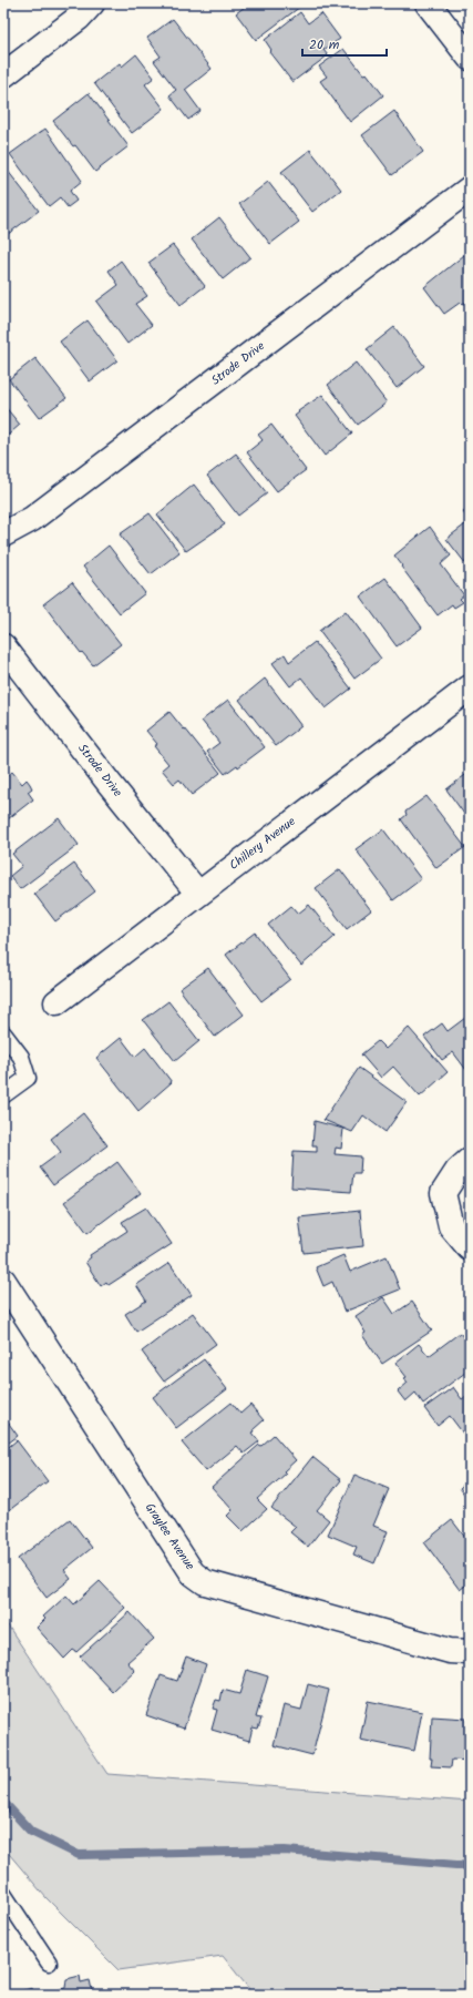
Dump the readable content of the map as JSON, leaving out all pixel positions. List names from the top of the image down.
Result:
{
  "streets": {
    "street": ["Strode Drive", "Chillery Avenue", "Graylee Avenue"]
  },
  "crossings": [
    ["Strode Drive", "Chillery Avenue"]
  ],
  "scale_bar": "20 m"
}
